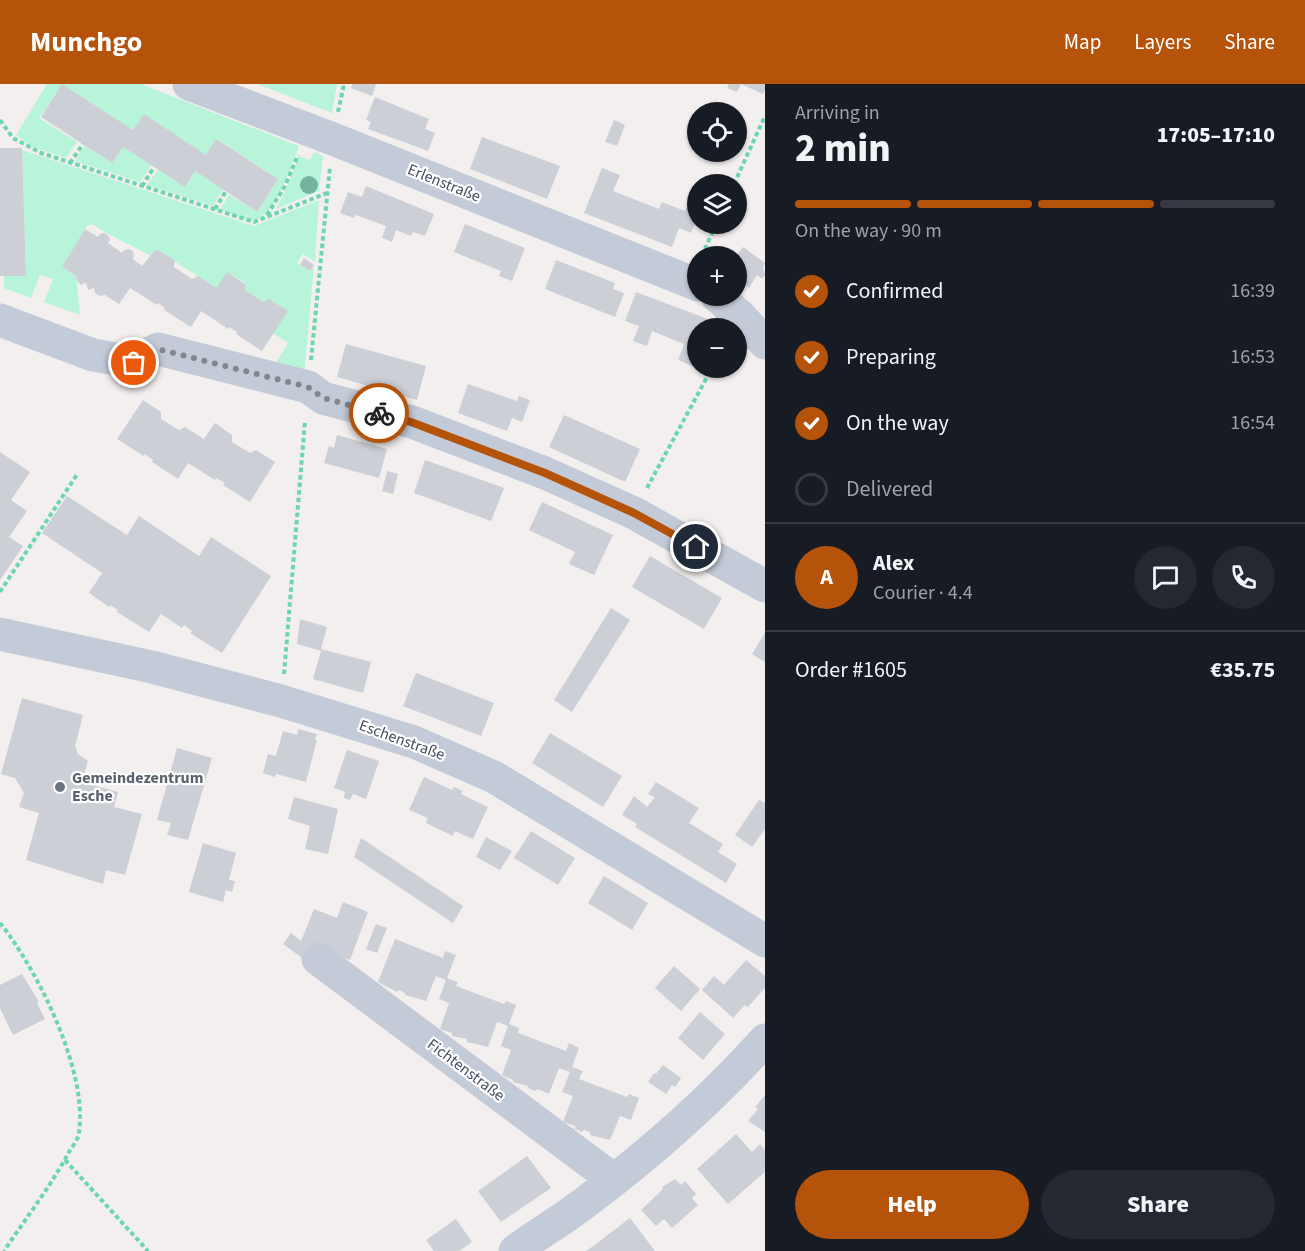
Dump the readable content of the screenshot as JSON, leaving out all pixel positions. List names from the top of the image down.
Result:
{
  "streets": {
    "street": ["Erlenstraße", "Eschenstraße", "Fichtenstraße"]
  },
  "places": ["Gemeindezentrum Esche"],
  "page": {
    "header": "Munchgo",
    "nav": ["Map", "Layers", "Share"],
    "heading": ["2 min", "Arriving in", "17:05–17:10"],
    "panel": [
      "Alex",
      "Courier · 4.4",
      "Order #1605",
      "€35.75"
    ],
    "map_buttons": ["+", "−"],
    "bar": "On the way · 90 m",
    "list": [
      ["Confirmed", "16:39"],
      ["Preparing", "16:53"],
      ["On the way", "16:54"],
      "Delivered"
    ],
    "round": "A",
    "buttons": ["Help", "Share"]
  }
}
